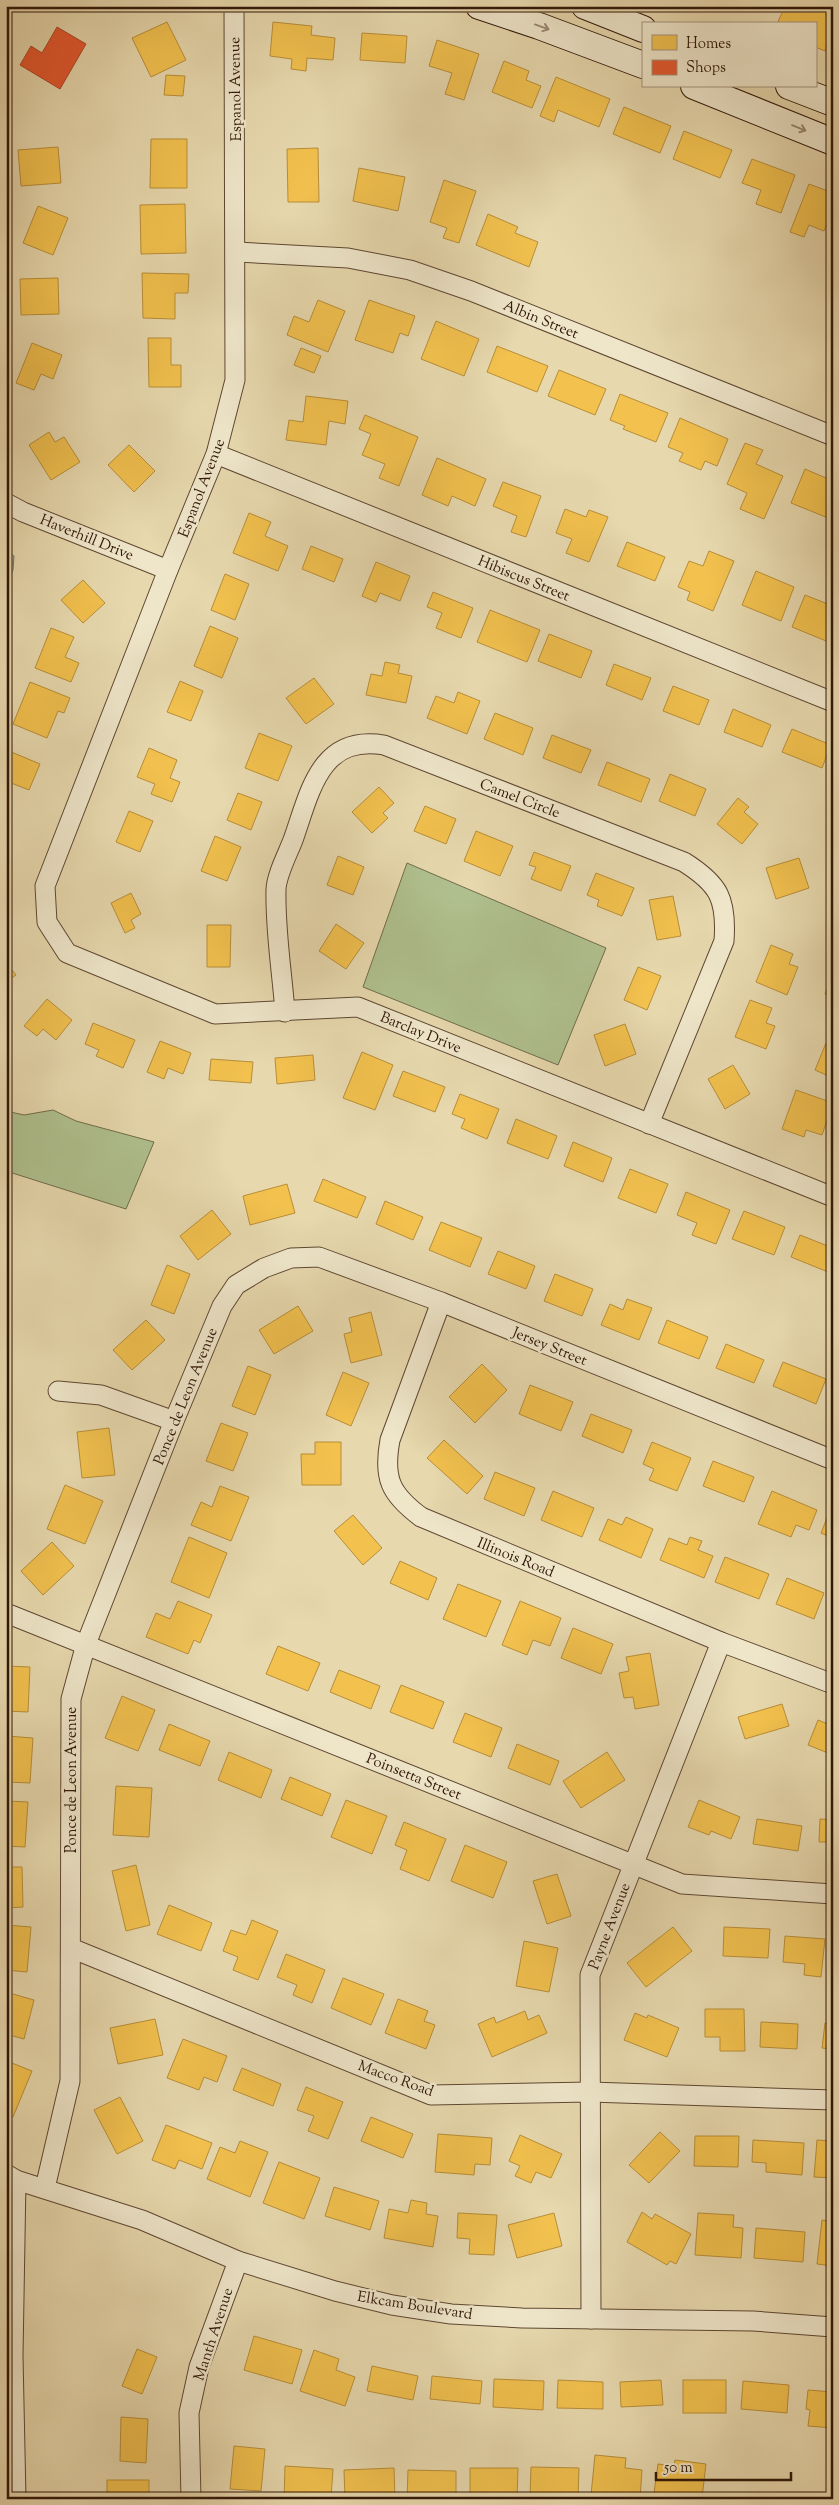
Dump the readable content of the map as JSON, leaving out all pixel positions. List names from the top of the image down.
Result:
{
  "streets": {
    "street": [
      "Espanol Avenue",
      "Albin Street",
      "Haverhill Drive",
      "Hibiscus Street",
      "Camel Circle",
      "Barclay Drive",
      "Jersey Street",
      "Ponce de Leon Avenue",
      "Illinois Road",
      "Poinsetta Street",
      "Payne Avenue",
      "Macco Road",
      "Elkcam Boulevard",
      "Manth Avenue"
    ]
  },
  "crossings": [
    ["Espanol Avenue", "Albin Street"],
    ["Espanol Avenue", "Haverhill Drive"],
    ["Espanol Avenue", "Hibiscus Street"],
    ["Espanol Avenue", "Barclay Drive"],
    ["Camel Circle", "Barclay Drive"],
    ["Jersey Street", "Ponce de Leon Avenue"],
    ["Jersey Street", "Illinois Road"],
    ["Ponce de Leon Avenue", "Poinsetta Street"],
    ["Ponce de Leon Avenue", "Macco Road"],
    ["Ponce de Leon Avenue", "Elkcam Boulevard"],
    ["Illinois Road", "Payne Avenue"],
    ["Poinsetta Street", "Payne Avenue"],
    ["Payne Avenue", "Macco Road"],
    ["Payne Avenue", "Elkcam Boulevard"],
    ["Elkcam Boulevard", "Manth Avenue"]
  ],
  "legend": ["Homes", "Shops"],
  "scale_bar": "50 m"
}
